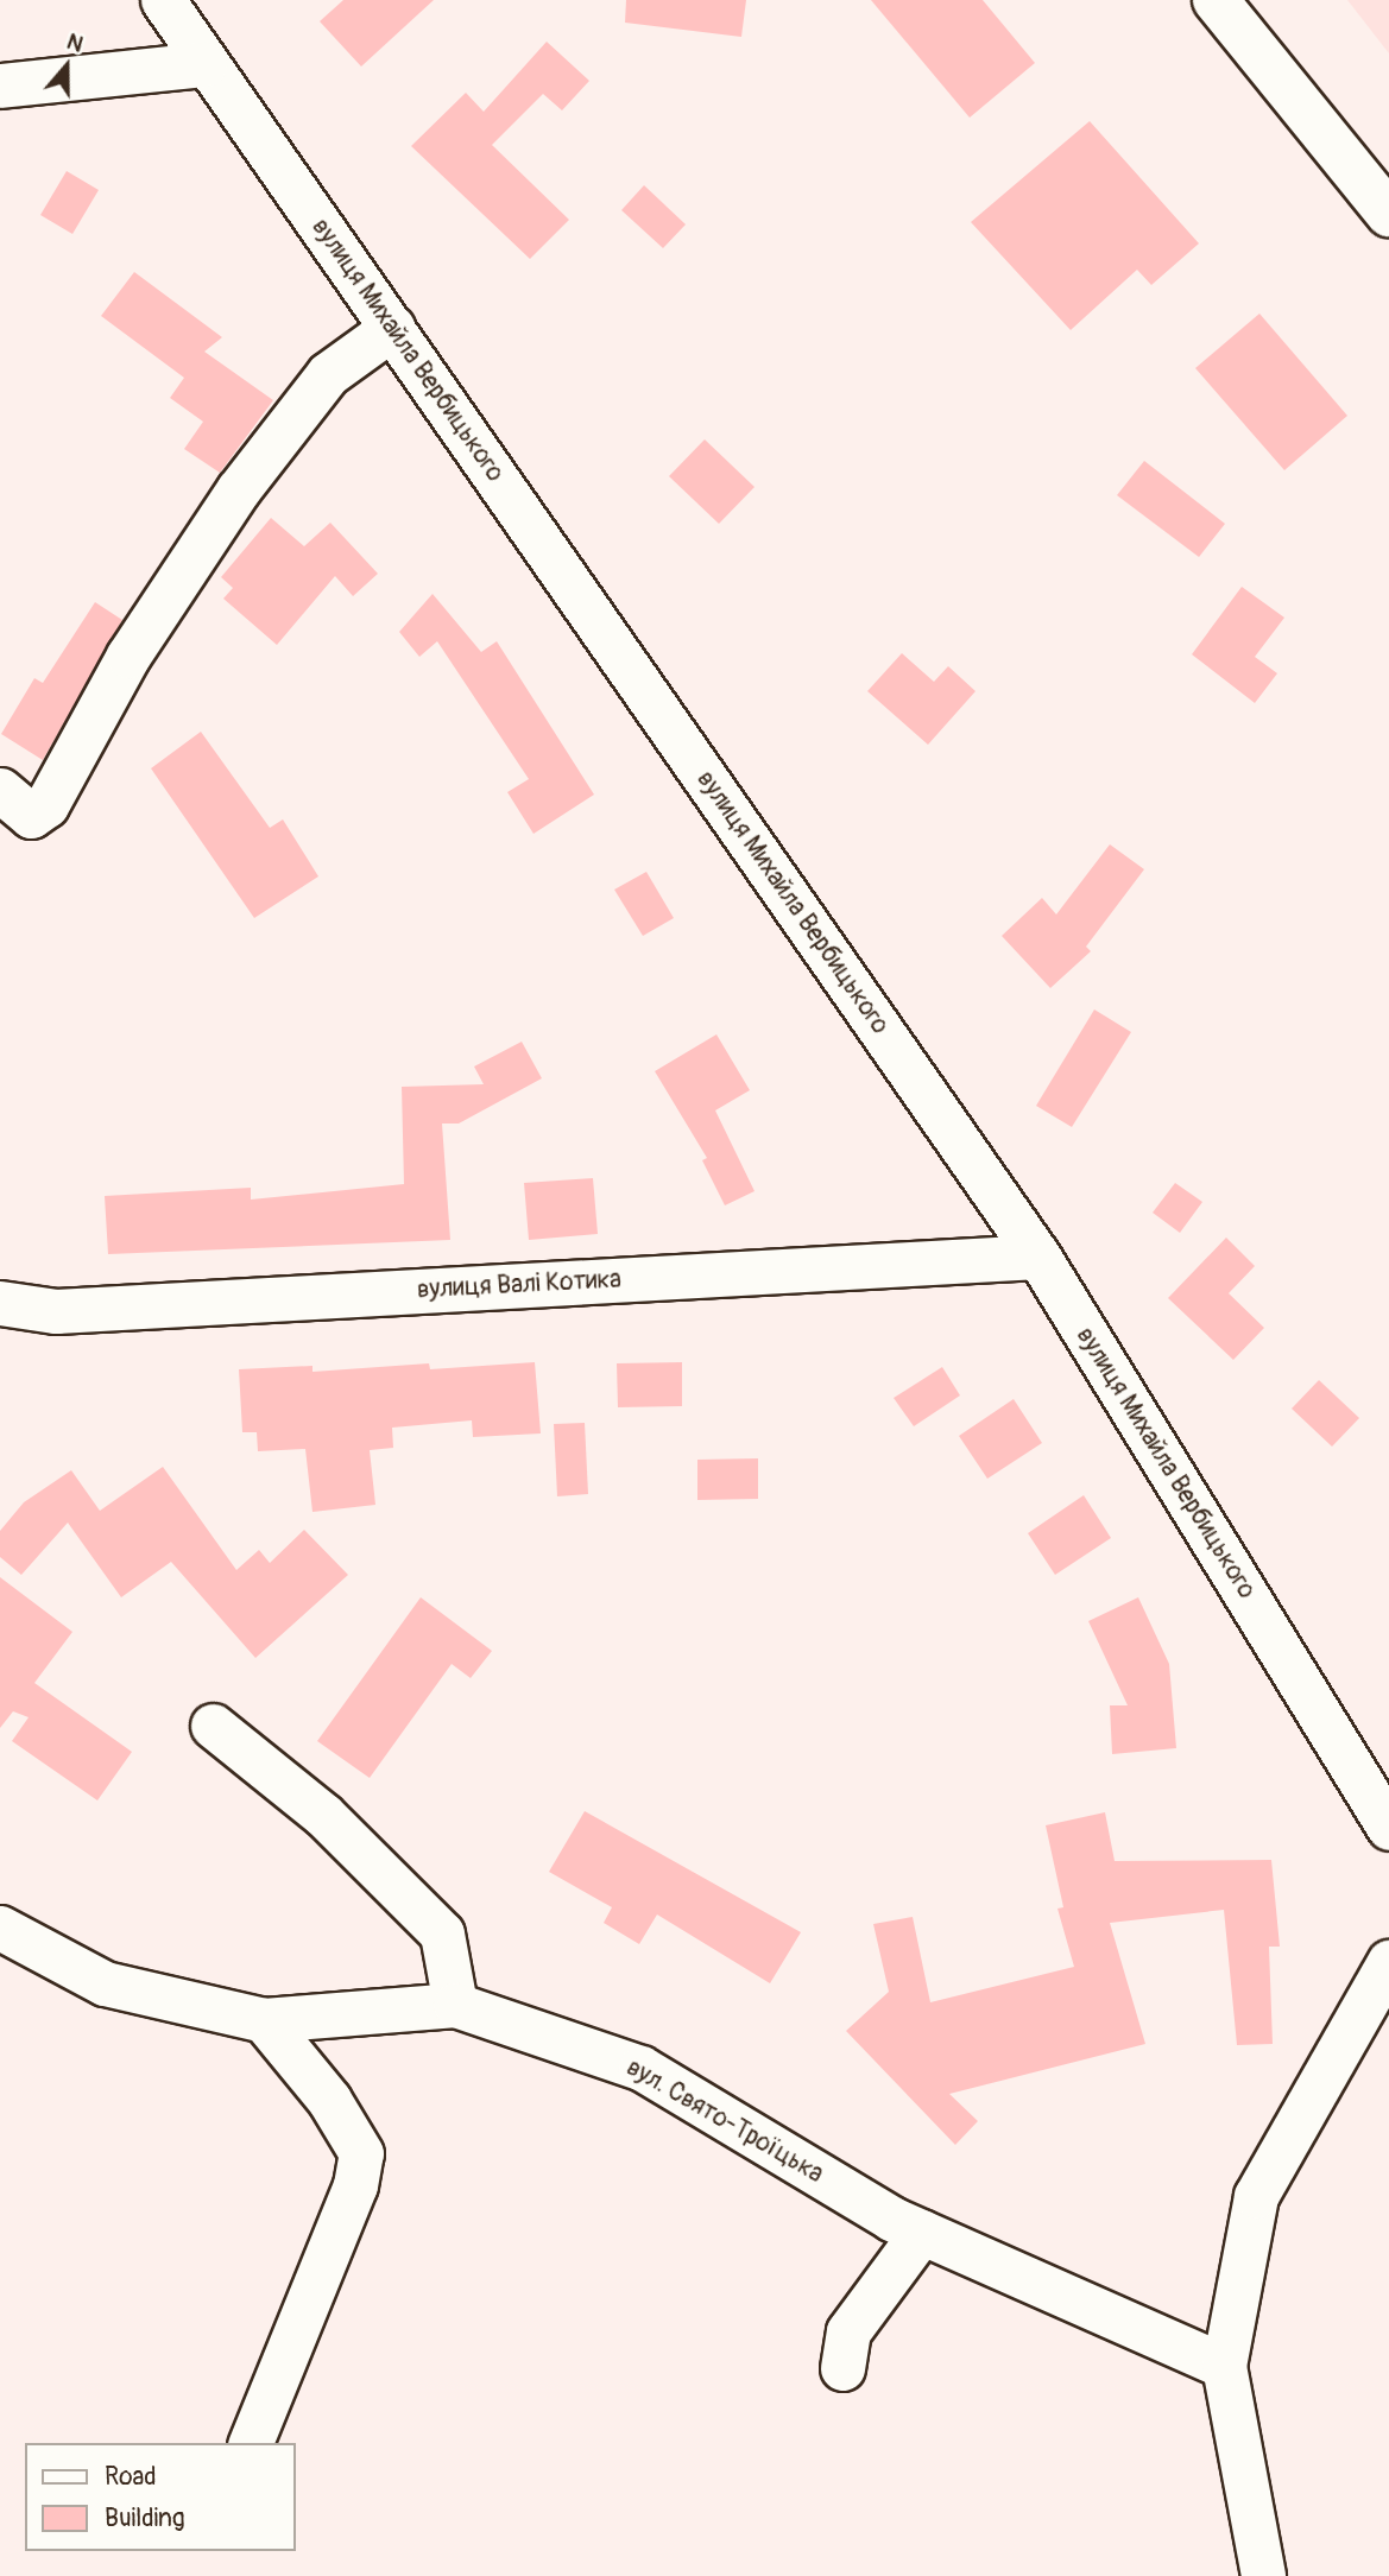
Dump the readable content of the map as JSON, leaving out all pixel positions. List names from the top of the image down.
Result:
{
  "streets": {
    "street": ["вулиця Михайла Вербицького", "вулиця Валі Котика", "вул. Свято-Троїцька"]
  },
  "crossings": [
    ["вулиця Михайла Вербицького", "вулиця Валі Котика"]
  ],
  "legend": ["Road", "Building"],
  "north": "top"
}
